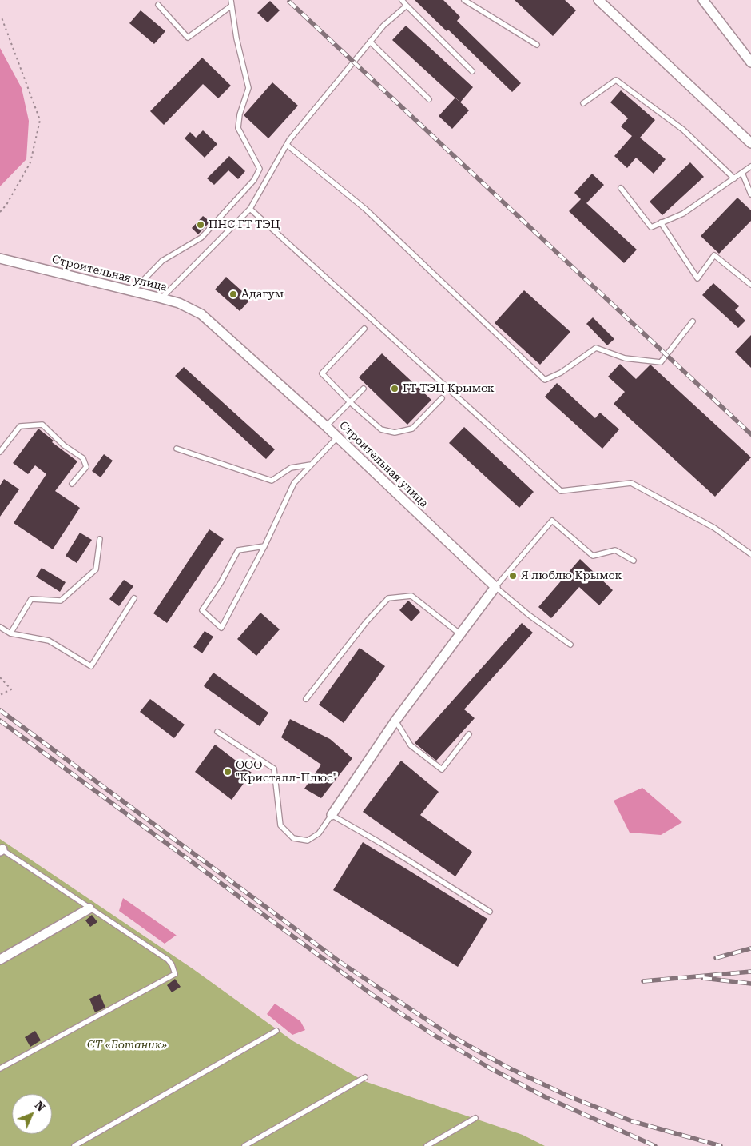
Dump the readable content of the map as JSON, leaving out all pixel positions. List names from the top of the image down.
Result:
{
  "streets": {
    "street": ["Строительная улица"]
  },
  "parks": ["СТ «Ботаник»"],
  "places": [
    "ПНС ГТ ТЭЦ",
    "Адагум",
    "ГТ ТЭЦ Крымск",
    "Я люблю Крымск",
    "ООО \"Кристалл-Плюс\""
  ],
  "north": "top right"
}
